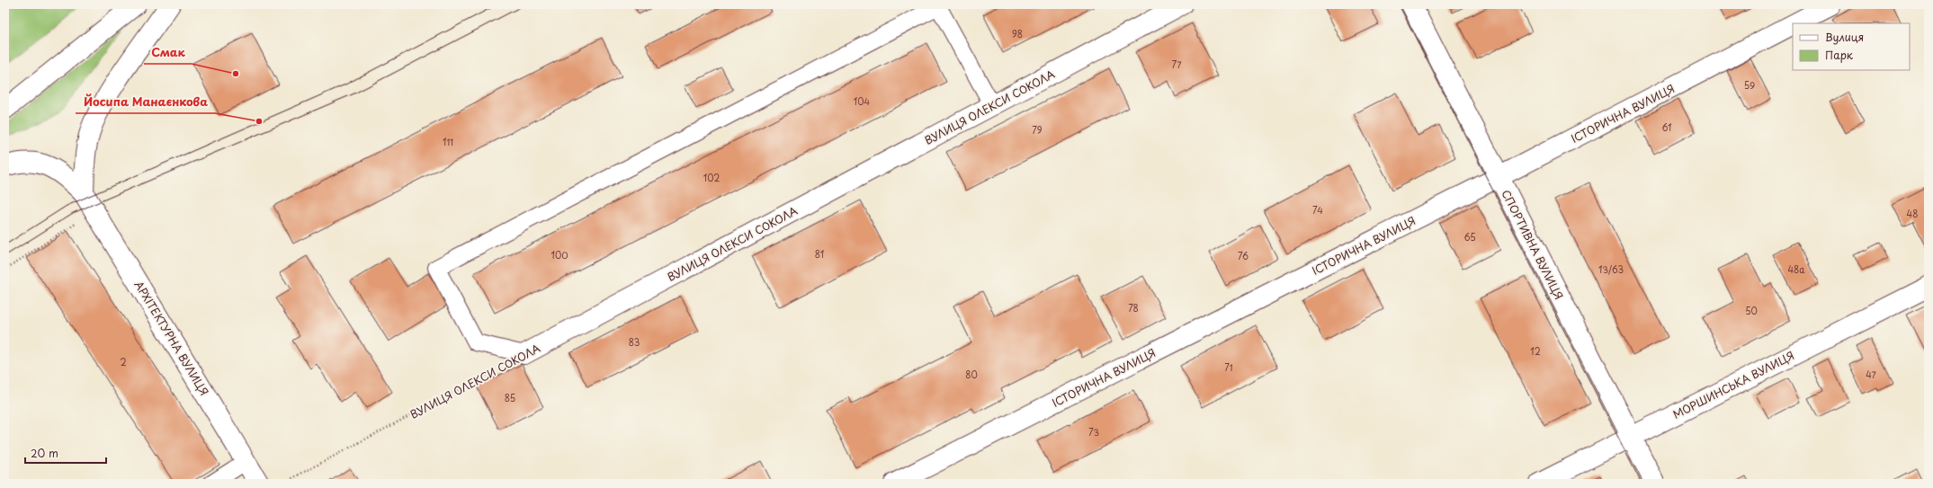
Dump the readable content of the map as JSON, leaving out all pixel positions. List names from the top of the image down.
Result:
{
  "streets": {
    "street": [
      "ВУЛИЦЯ ОЛЕКСИ СОКОЛА",
      "ІСТОРИЧНА ВУЛИЦЯ",
      "СПОРТИВНА ВУЛИЦЯ",
      "АРХІТЕКТУРНА ВУЛИЦЯ",
      "МОРШИНСЬКА ВУЛИЦЯ"
    ]
  },
  "crossings": [
    ["ІСТОРИЧНА ВУЛИЦЯ", "СПОРТИВНА ВУЛИЦЯ"],
    ["СПОРТИВНА ВУЛИЦЯ", "МОРШИНСЬКА ВУЛИЦЯ"]
  ],
  "places": ["Смак", "Йосипа Манаєнкова"],
  "house_numbers": [
    "98",
    "77",
    "59",
    "104",
    "61",
    "79",
    "111",
    "102",
    "74",
    "48",
    "65",
    "81",
    "100",
    "76",
    "13/63",
    "48а",
    "78",
    "50",
    "83",
    "12",
    "2",
    "71",
    "80",
    "47",
    "85",
    "73"
  ],
  "legend": ["Вулиця", "Парк"],
  "scale_bar": "20 m"
}
